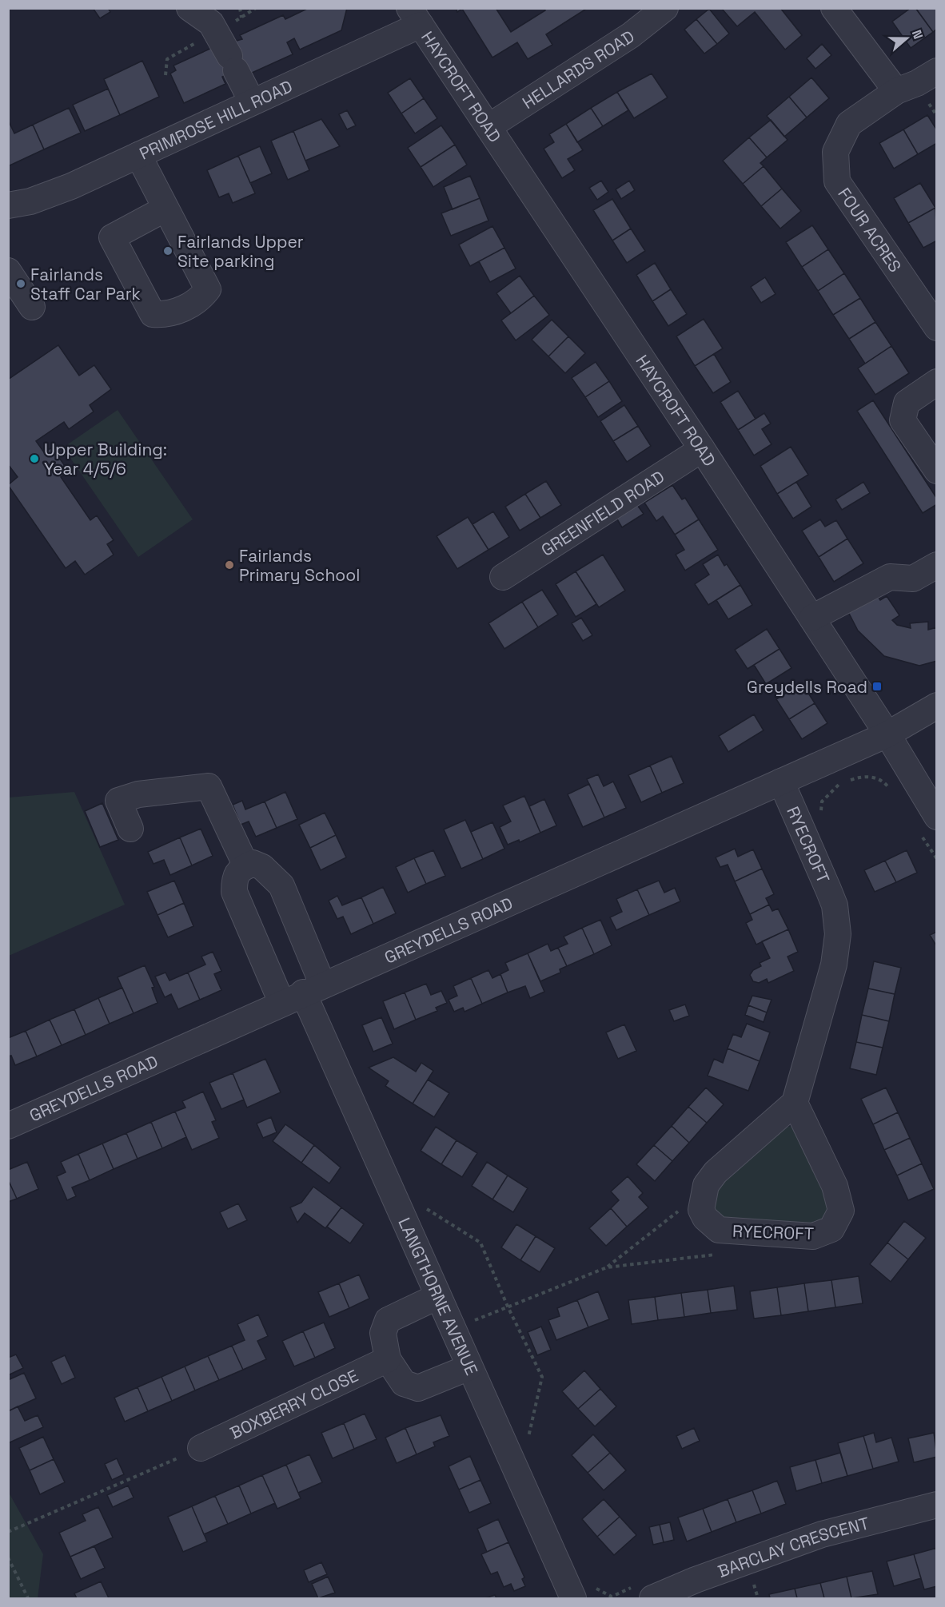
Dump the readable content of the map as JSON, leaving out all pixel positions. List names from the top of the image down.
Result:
{
  "streets": {
    "street": [
      "HELLARDS ROAD",
      "HAYCROFT ROAD",
      "PRIMROSE HILL ROAD",
      "FOUR ACRES",
      "GREENFIELD ROAD",
      "RYECROFT",
      "GREYDELLS ROAD",
      "LANGTHORNE AVENUE",
      "BOXBERRY CLOSE",
      "BARCLAY CRESCENT"
    ]
  },
  "crossings": [
    ["HELLARDS ROAD", "HAYCROFT ROAD"],
    ["HAYCROFT ROAD", "PRIMROSE HILL ROAD"],
    ["HAYCROFT ROAD", "GREENFIELD ROAD"],
    ["HAYCROFT ROAD", "GREYDELLS ROAD"],
    ["RYECROFT", "GREYDELLS ROAD"],
    ["GREYDELLS ROAD", "LANGTHORNE AVENUE"]
  ],
  "places": {
    "other": [
      "Fairlands Upper Site parking",
      "Fairlands Staff Car Park",
      "Upper Building: Year 4/5/6",
      "Fairlands Primary School"
    ],
    "transit": ["Greydells Road"]
  },
  "north": "right"
}
